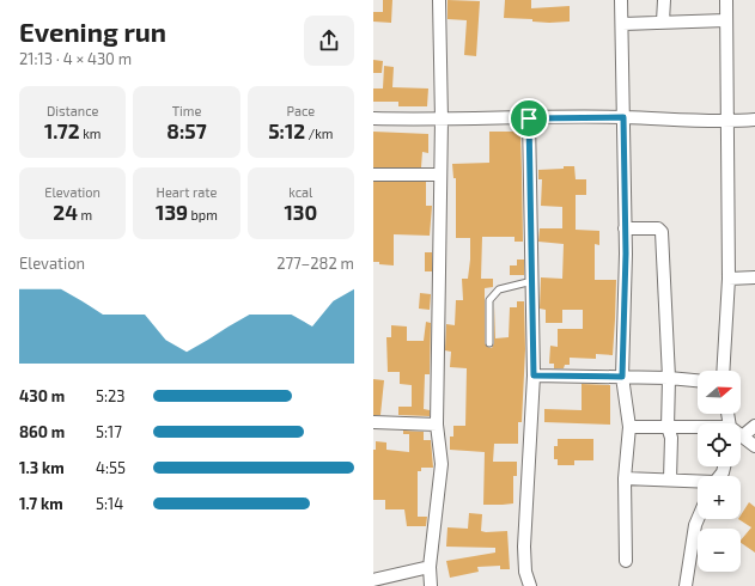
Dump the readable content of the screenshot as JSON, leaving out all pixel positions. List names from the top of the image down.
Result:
{
  "north": "right",
  "page": {
    "heading": ["Evening run", "21:13 · 4 × 430 m"],
    "stats": [
      ["Distance", "1.72 km"],
      ["Time", "8:57"],
      ["Pace", "5:12 /km"],
      ["Elevation", "24 m"],
      ["Heart rate", "139 bpm"],
      ["kcal", "130"]
    ],
    "chart": ["Elevation", "277–282 m"],
    "map_buttons": ["+", "−"],
    "list": [
      {
        "name": "430 m",
        "note": "5:23"
      },
      {
        "name": "860 m",
        "note": "5:17"
      },
      {
        "name": "1.3 km",
        "note": "4:55"
      },
      {
        "name": "1.7 km",
        "note": "5:14"
      }
    ]
  }
}
